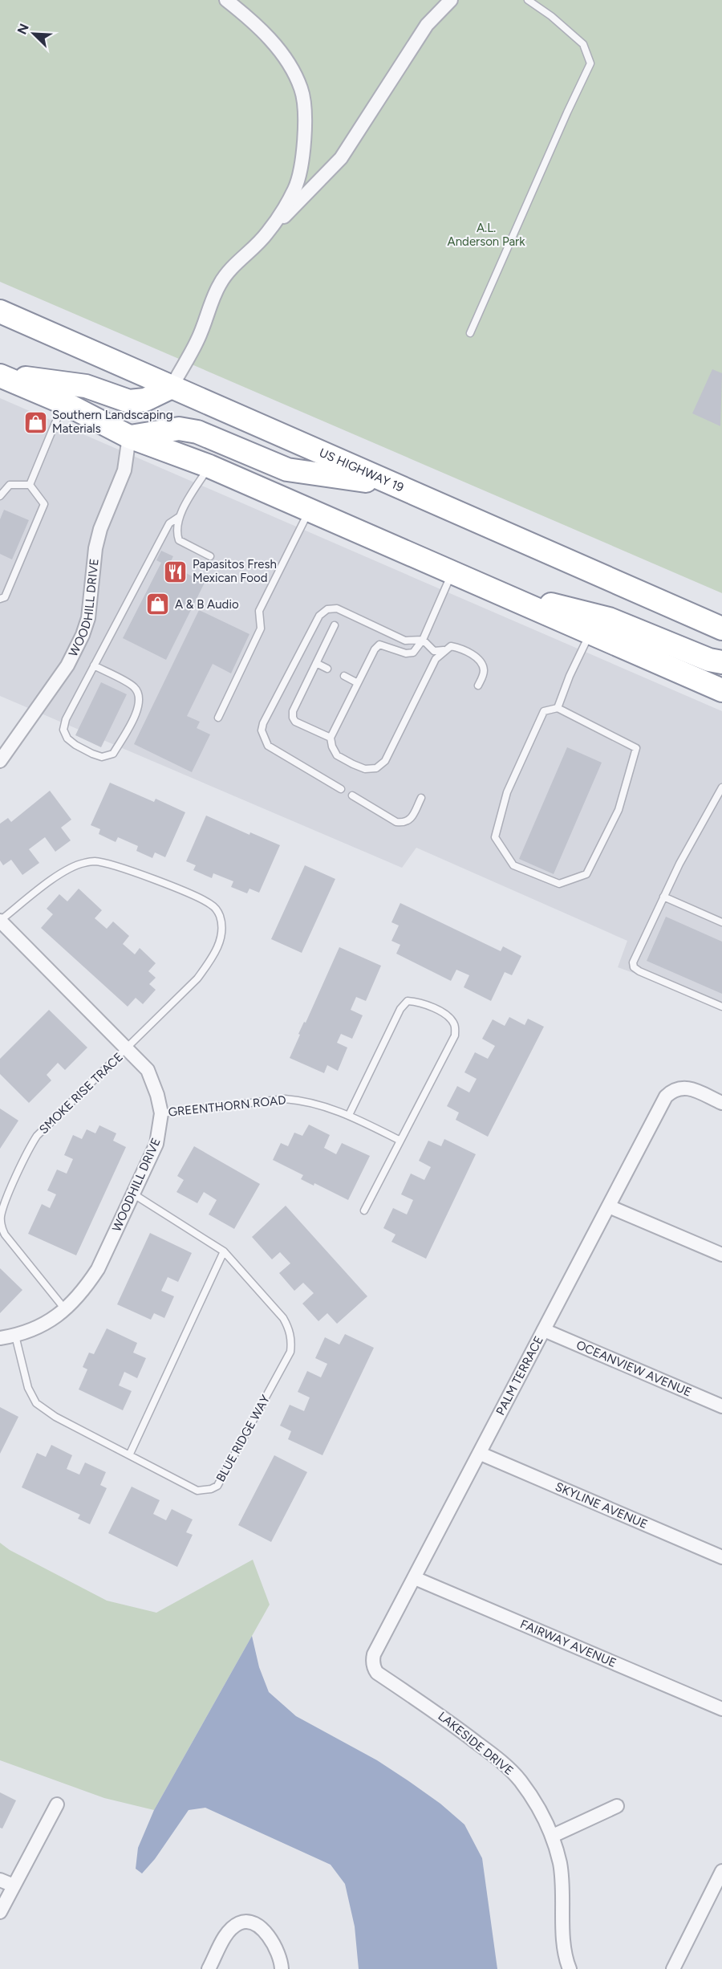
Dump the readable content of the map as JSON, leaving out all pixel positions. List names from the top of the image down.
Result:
{
  "streets": {
    "highway": ["US HIGHWAY 19"],
    "street": [
      "WOODHILL DRIVE",
      "OCEANVIEW AVENUE",
      "PALM TERRACE",
      "SKYLINE AVENUE",
      "FAIRWAY AVENUE",
      "LAKESIDE DRIVE"
    ],
    "lane": ["SMOKE RISE TRACE", "GREENTHORN ROAD", "BLUE RIDGE WAY"]
  },
  "crossings": [
    ["WOODHILL DRIVE", "SMOKE RISE TRACE"],
    ["WOODHILL DRIVE", "GREENTHORN ROAD"],
    ["WOODHILL DRIVE", "BLUE RIDGE WAY"],
    ["OCEANVIEW AVENUE", "PALM TERRACE"],
    ["PALM TERRACE", "SKYLINE AVENUE"],
    ["PALM TERRACE", "FAIRWAY AVENUE"],
    ["PALM TERRACE", "LAKESIDE DRIVE"]
  ],
  "parks": ["A.L. Anderson Park"],
  "places": {
    "shop": ["Southern Landscaping Materials", "A & B Audio"],
    "restaurant": ["Papasitos Fresh Mexican Food"]
  },
  "north": "top left"
}
